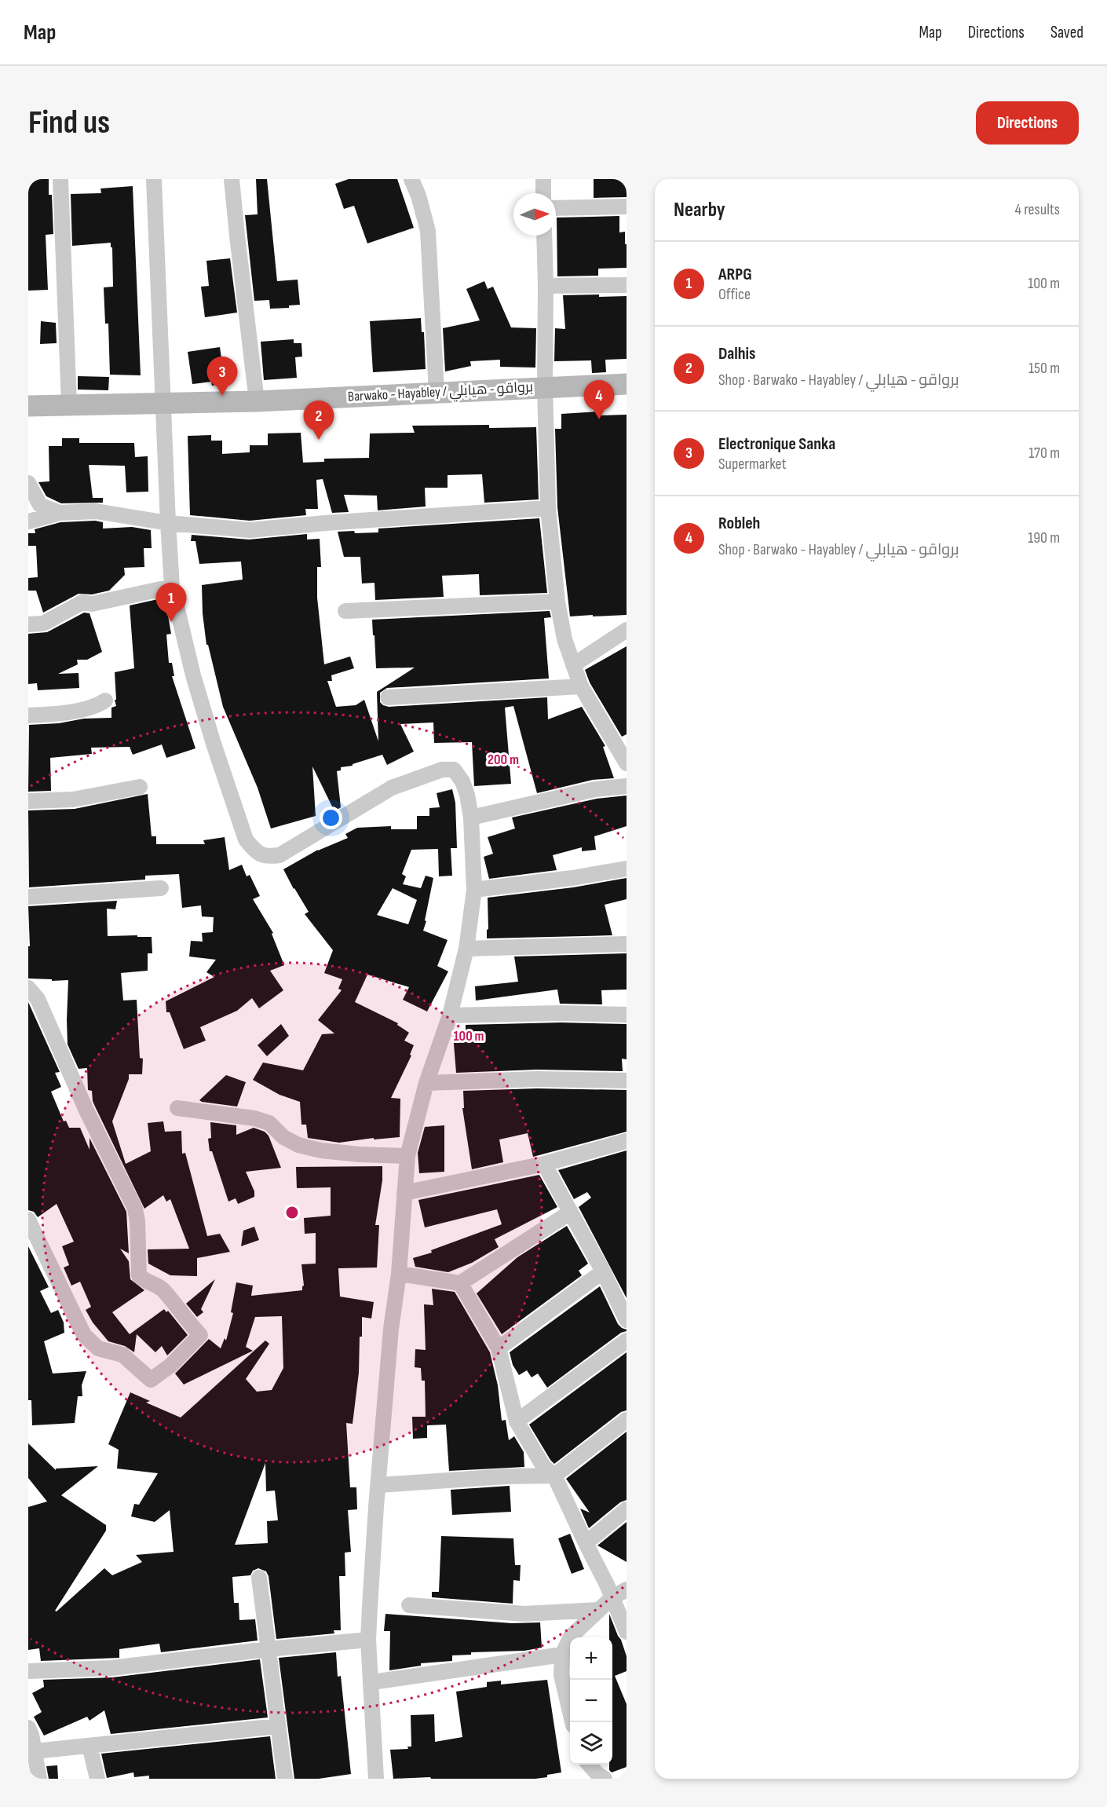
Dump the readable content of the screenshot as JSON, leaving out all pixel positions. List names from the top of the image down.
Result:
{
  "streets": {
    "main road": ["Barwako - Hayabley / برواقو - هيابلي"]
  },
  "north": "right",
  "page": {
    "header": "Map",
    "nav": ["Map", "Directions", "Saved"],
    "buttons": "Directions",
    "title": "Find us",
    "heading": ["Nearby", "4 results"],
    "list": [
      {
        "mark": "1",
        "name": "ARPG",
        "note": "Office",
        "value": "100 m"
      },
      {
        "mark": "2",
        "name": "Dalhis",
        "note": "Shop · Barwako - Hayabley / برواقو - هيابلي",
        "value": "150 m"
      },
      {
        "mark": "3",
        "name": "Electronique Sanka",
        "note": "Supermarket",
        "value": "170 m"
      },
      {
        "mark": "4",
        "name": "Robleh",
        "note": "Shop · Barwako - Hayabley / برواقو - هيابلي",
        "value": "190 m"
      }
    ],
    "pins": [
      "3",
      "4",
      "2",
      "1"
    ],
    "map_buttons": ["+", "−"]
  },
  "rings": ["200 m", "100 m"]
}
